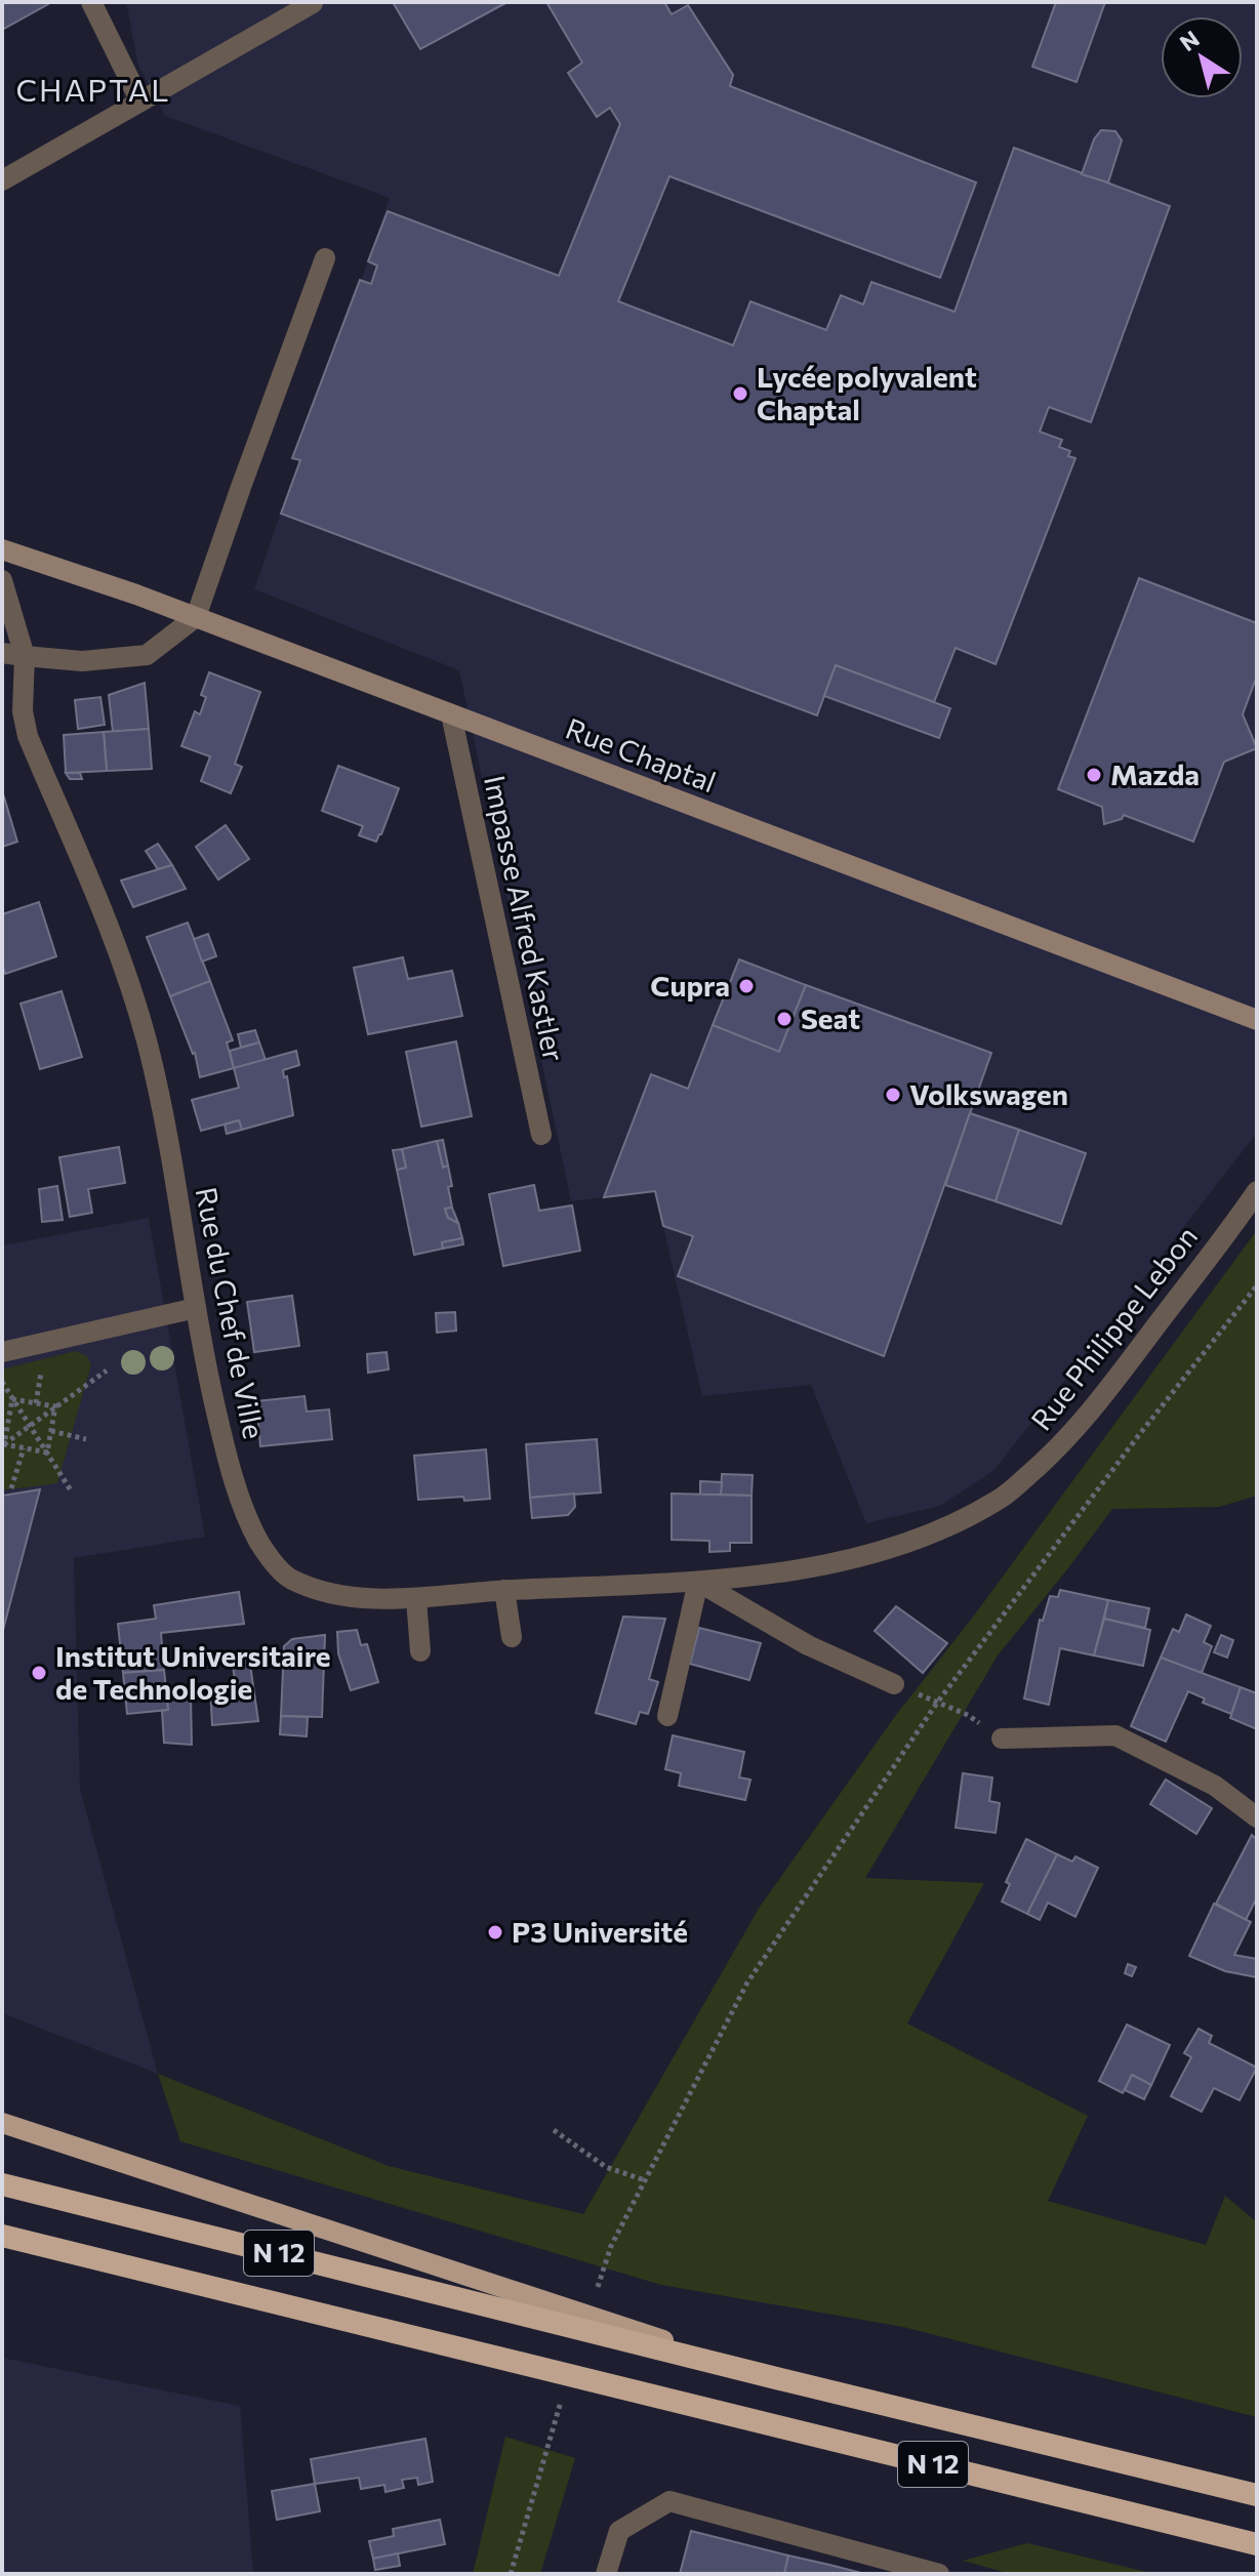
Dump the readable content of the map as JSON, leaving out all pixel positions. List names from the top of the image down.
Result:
{
  "streets": {
    "highway": ["N 12"],
    "main road": ["Rue Chaptal"],
    "street": ["Impasse Alfred Kastler", "Rue du Chef de Ville", "Rue Philippe Lebon"]
  },
  "crossings": [
    ["Rue Chaptal", "Impasse Alfred Kastler"],
    ["Rue du Chef de Ville", "Rue Philippe Lebon"]
  ],
  "districts": ["CHAPTAL"],
  "places": [
    "Lycée polyvalent Chaptal",
    "Mazda",
    "Cupra",
    "Seat",
    "Volkswagen",
    "Institut Universitaire de Technologie",
    "P3 Université"
  ],
  "north": "top left"
}
